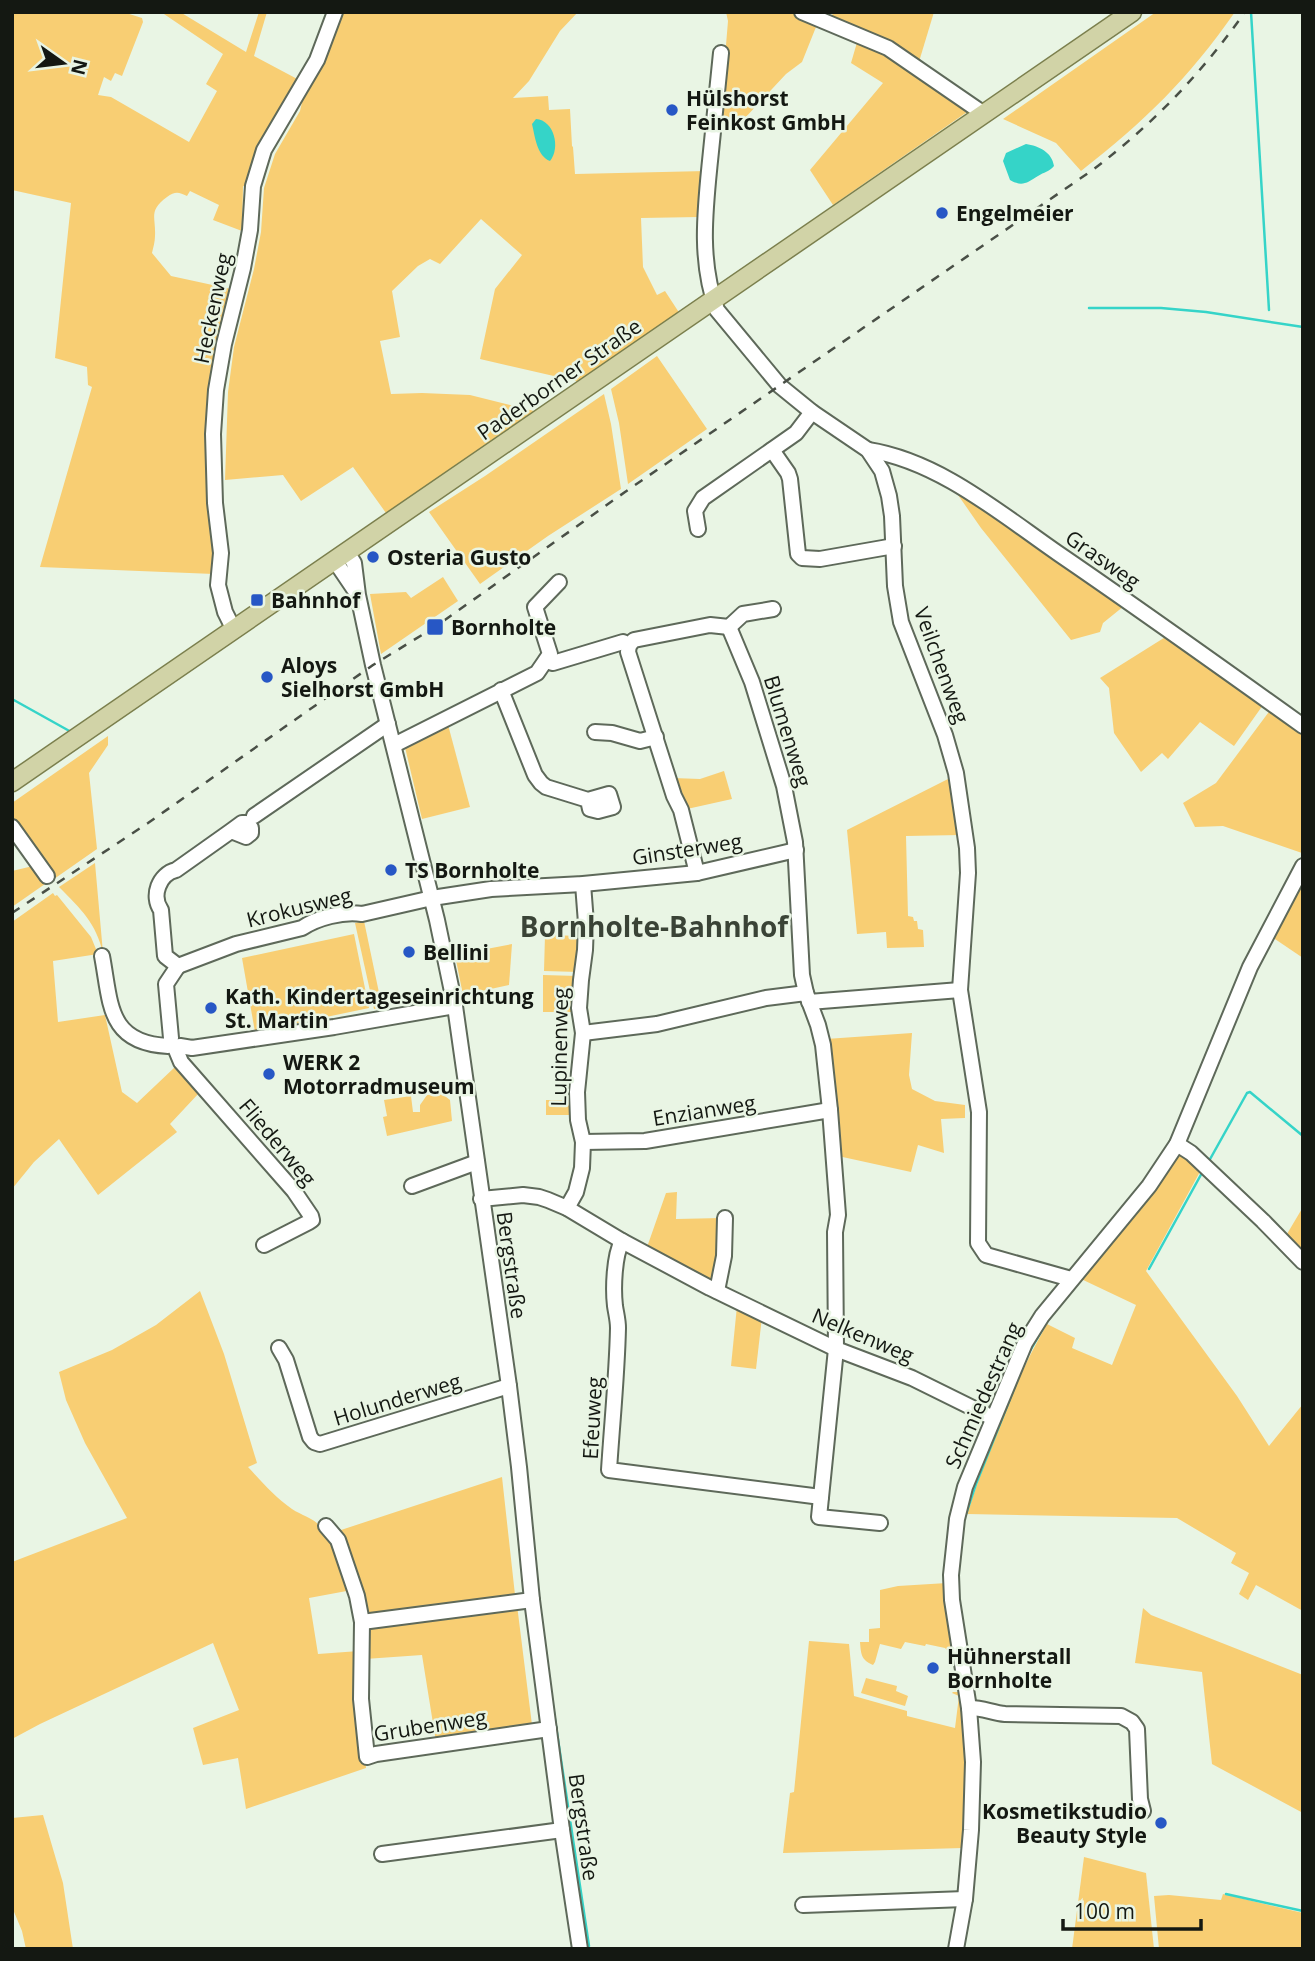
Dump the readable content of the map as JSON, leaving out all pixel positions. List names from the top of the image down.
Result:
{
  "streets": {
    "main road": ["Paderborner Straße"],
    "street": [
      "Heckenweg",
      "Grasweg",
      "Veilchenweg",
      "Blumenweg",
      "Ginsterweg",
      "Krokusweg",
      "Lupinenweg",
      "Enzianweg",
      "Fliederweg",
      "Bergstraße",
      "Nelkenweg",
      "Schmiedestrang",
      "Holunderweg",
      "Efeuweg",
      "Grubenweg"
    ]
  },
  "crossings": [
    ["Heckenweg", "Paderborner Straße"],
    ["Paderborner Straße", "Veilchenweg"],
    ["Paderborner Straße", "Bergstraße"],
    ["Grasweg", "Veilchenweg"],
    ["Veilchenweg", "Schmiedestrang"],
    ["Blumenweg", "Ginsterweg"],
    ["Ginsterweg", "Krokusweg"],
    ["Ginsterweg", "Lupinenweg"],
    ["Ginsterweg", "Bergstraße"],
    ["Krokusweg", "Bergstraße"],
    ["Lupinenweg", "Enzianweg"],
    ["Lupinenweg", "Nelkenweg"],
    ["Bergstraße", "Nelkenweg"],
    ["Bergstraße", "Holunderweg"],
    ["Bergstraße", "Grubenweg"],
    ["Nelkenweg", "Schmiedestrang"],
    ["Nelkenweg", "Efeuweg"]
  ],
  "districts": ["Bornholte-Bahnhof"],
  "places": {
    "other": [
      "Hülshorst Feinkost GmbH",
      "Engelmeier",
      "Osteria Gusto",
      "Aloys Sielhorst GmbH",
      "TS Bornholte",
      "Bellini",
      "Kath. Kindertageseinrichtung St. Martin",
      "WERK 2 Motorradmuseum",
      "Hühnerstall Bornholte",
      "Kosmetikstudio Beauty Style"
    ],
    "transit": ["Bahnhof", "Bornholte"]
  },
  "scale_bar": "100 m",
  "north": "right"
}
